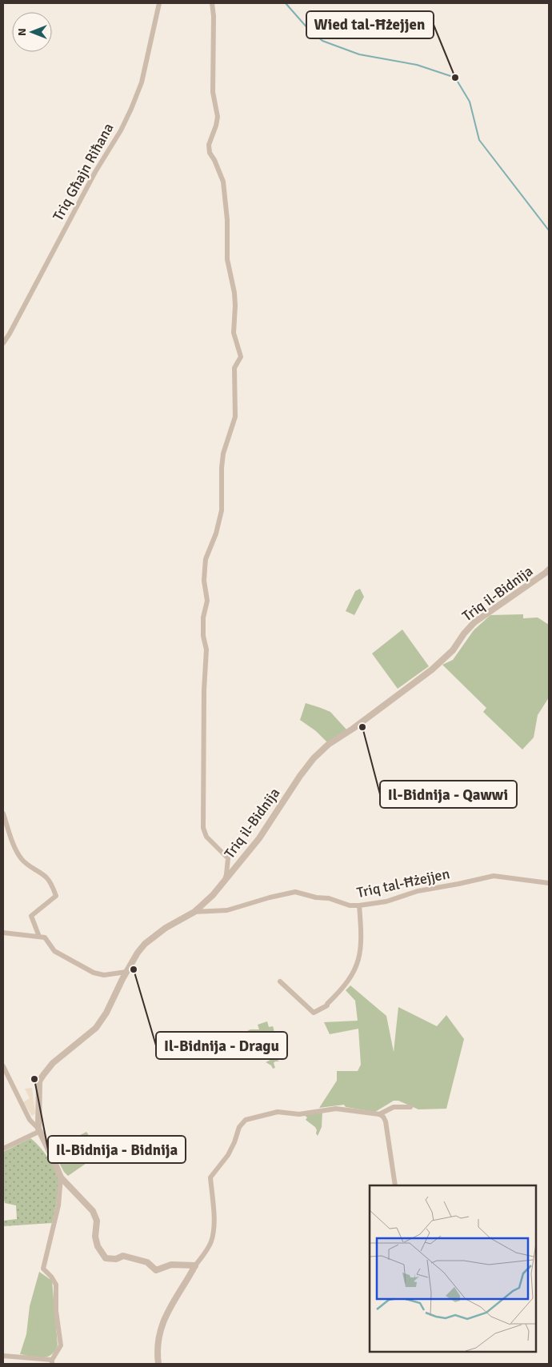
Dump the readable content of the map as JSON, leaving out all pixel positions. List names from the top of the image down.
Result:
{
  "streets": {
    "street": ["Triq Għajn Riħana", "Triq il-Bidnija", "Triq tal-Ħżejjen"]
  },
  "crossings": [
    ["Triq il-Bidnija", "Triq tal-Ħżejjen"]
  ],
  "places": [
    "Wied tal-Ħżejjen",
    "Il-Bidnija - Qawwi",
    "Il-Bidnija - Dragu",
    "Il-Bidnija - Bidnija"
  ],
  "north": "left"
}
